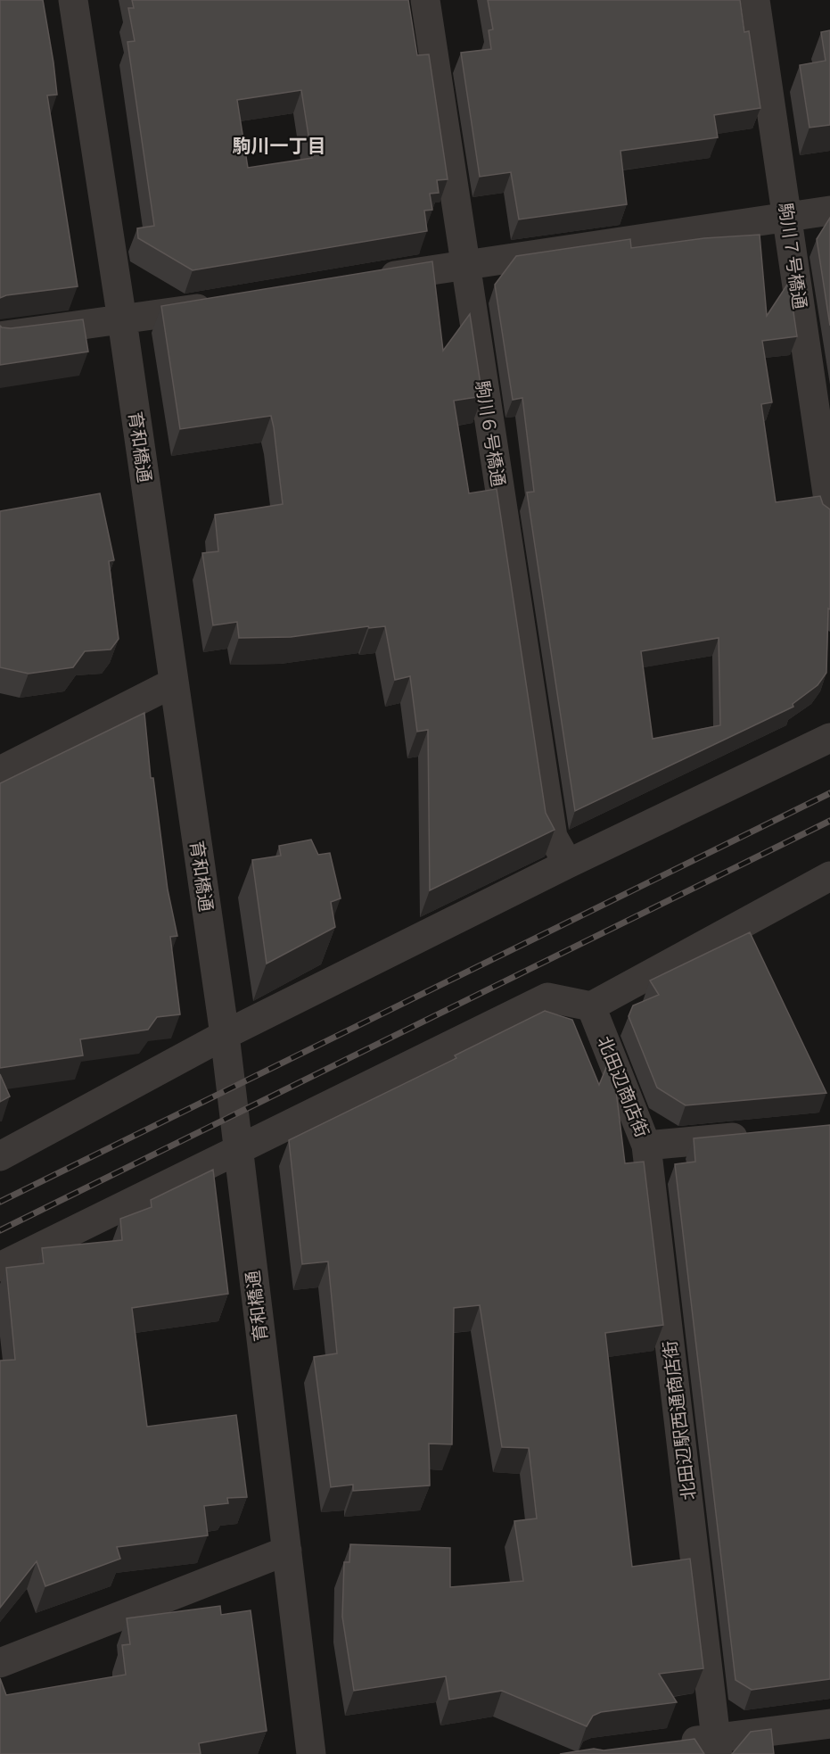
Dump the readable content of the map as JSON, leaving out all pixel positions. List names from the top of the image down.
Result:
{
  "streets": {
    "street": [
      "駒川７号橋通",
      "駒川６号橋通",
      "育和橋通",
      "北田辺商店街",
      "北田辺駅西通商店街"
    ]
  },
  "crossings": [
    ["北田辺商店街", "北田辺駅西通商店街"]
  ],
  "districts": ["駒川一丁目"]
}
